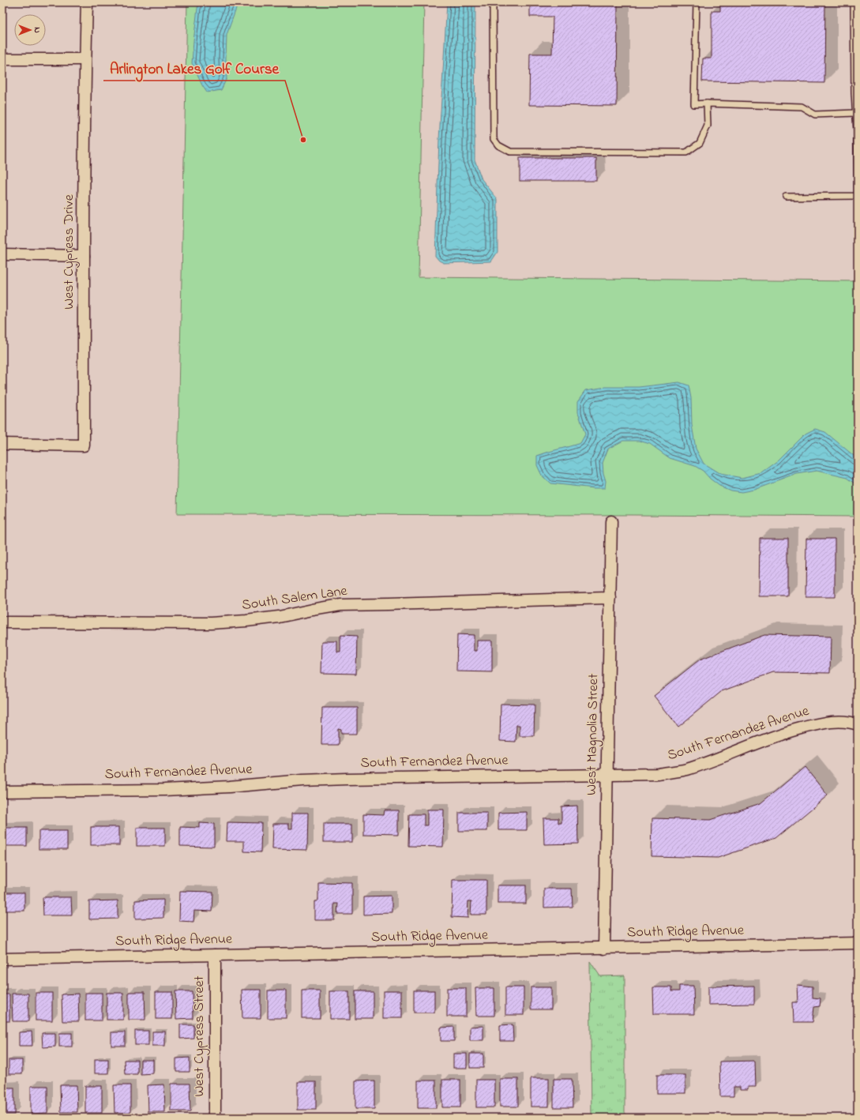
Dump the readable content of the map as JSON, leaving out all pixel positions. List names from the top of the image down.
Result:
{
  "streets": {
    "street": [
      "West Cypress Drive",
      "South Salem Lane",
      "South Fernandez Avenue",
      "West Magnolia Street",
      "South Ridge Avenue",
      "West Cypress Street"
    ]
  },
  "crossings": [
    ["South Salem Lane", "West Magnolia Street"],
    ["South Fernandez Avenue", "West Magnolia Street"],
    ["West Magnolia Street", "South Ridge Avenue"],
    ["South Ridge Avenue", "West Cypress Street"]
  ],
  "places": ["Arlington Lakes Golf Course"],
  "north": "right"
}
